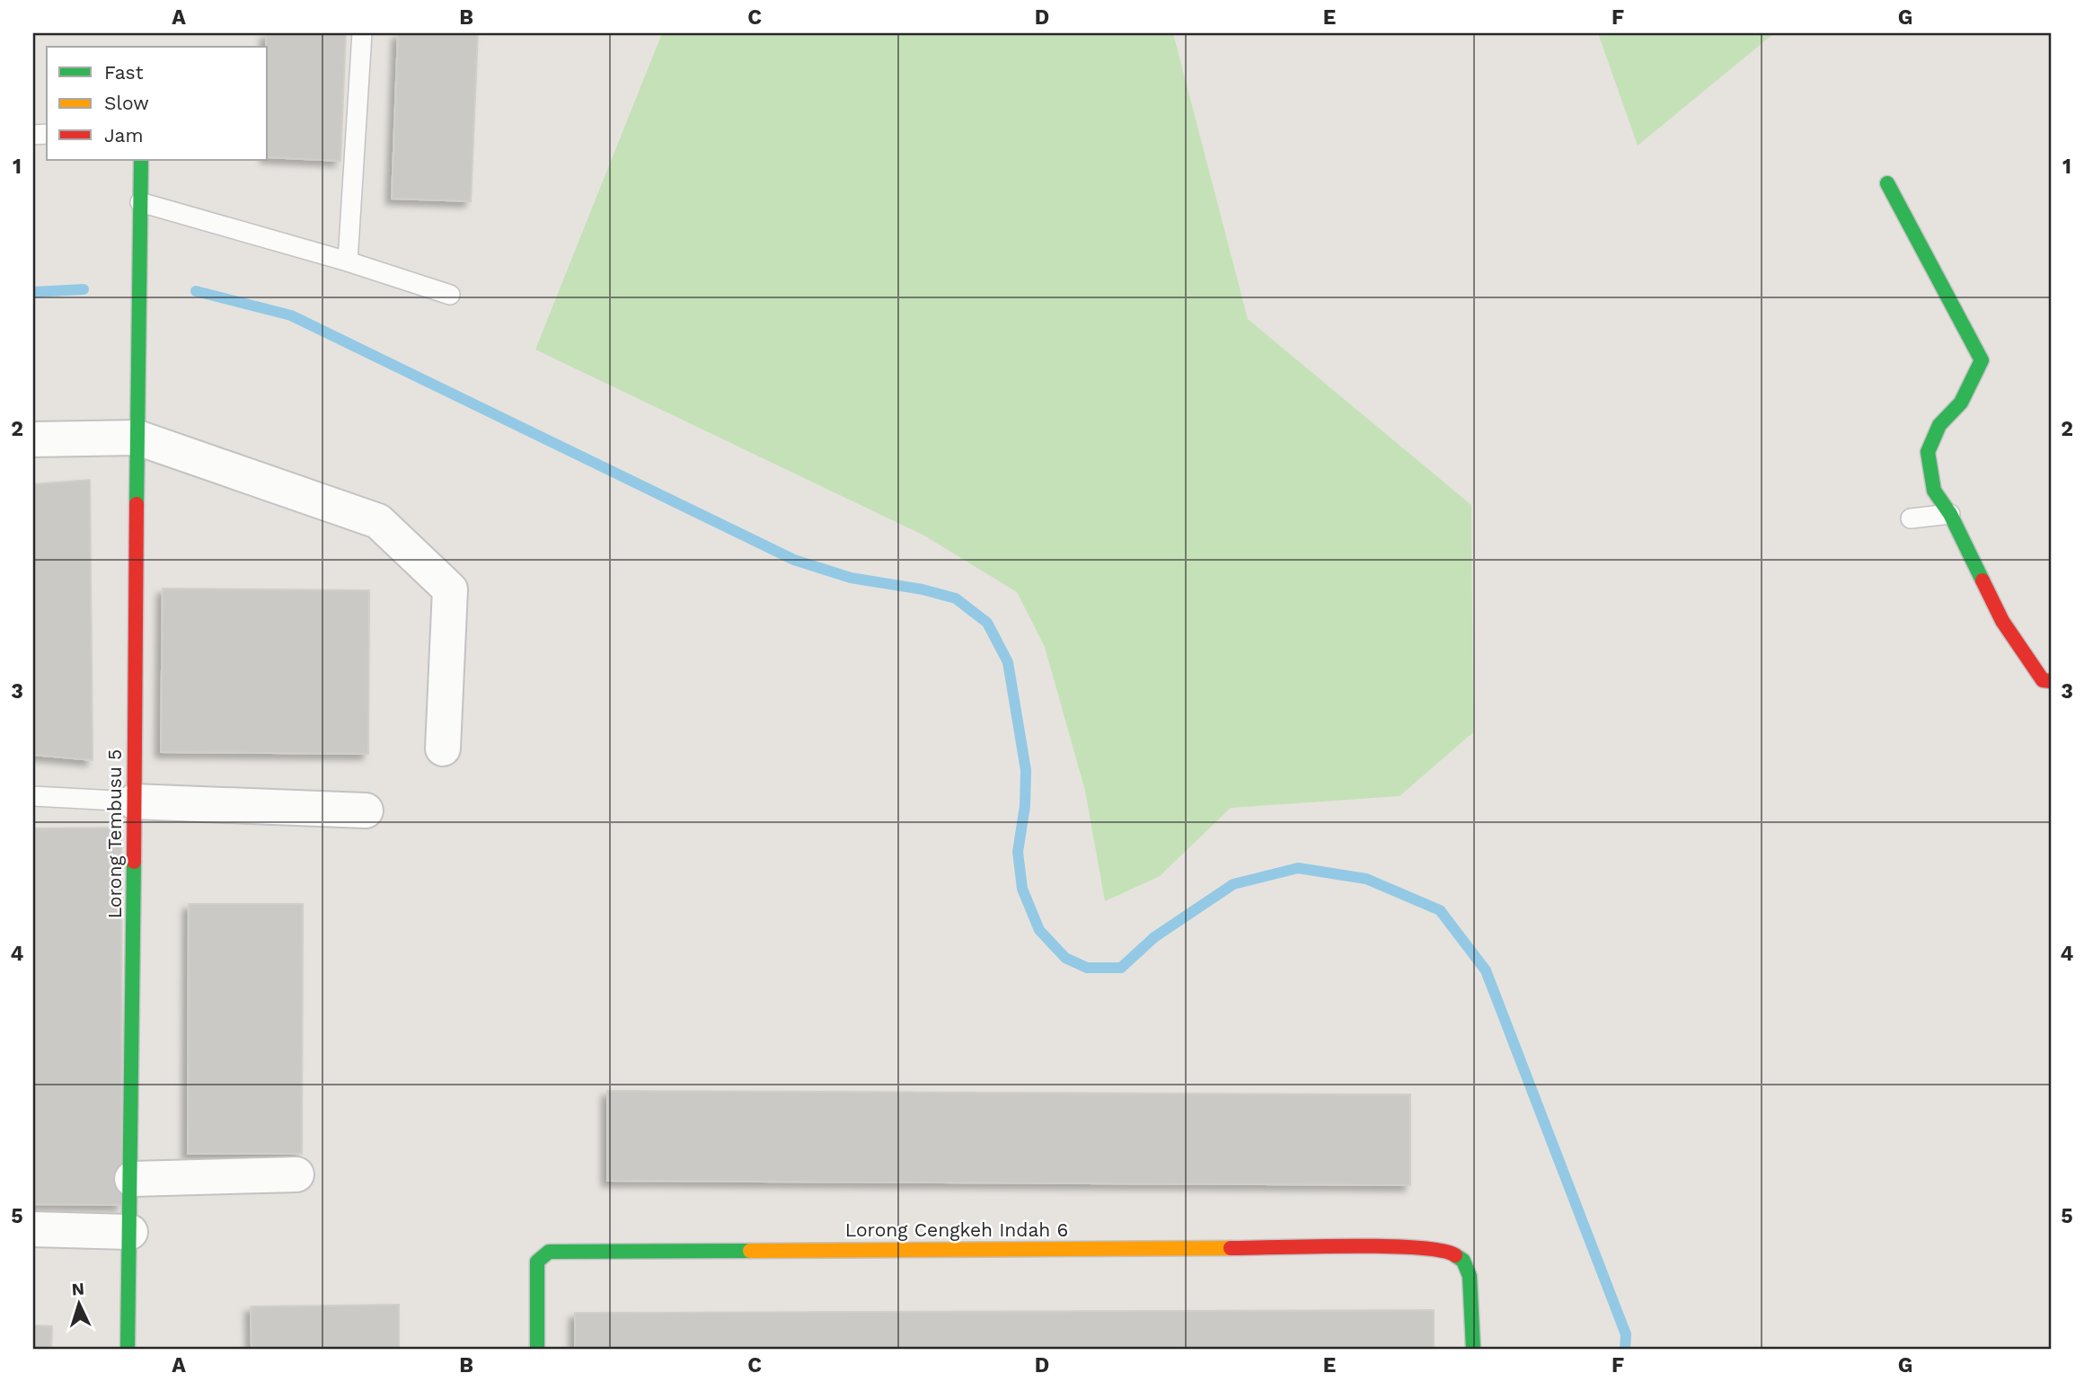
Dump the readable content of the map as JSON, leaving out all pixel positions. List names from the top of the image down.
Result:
{
  "streets": {
    "street": ["Lorong Tembusu 5", "Lorong Cengkeh Indah 6"]
  },
  "legend": ["Fast", "Slow", "Jam"],
  "north": "top",
  "grid": {
    "columns": [
      "A",
      "B",
      "C",
      "D",
      "E",
      "F",
      "G"
    ],
    "rows": [
      "1",
      "2",
      "3",
      "4",
      "5"
    ]
  }
}
